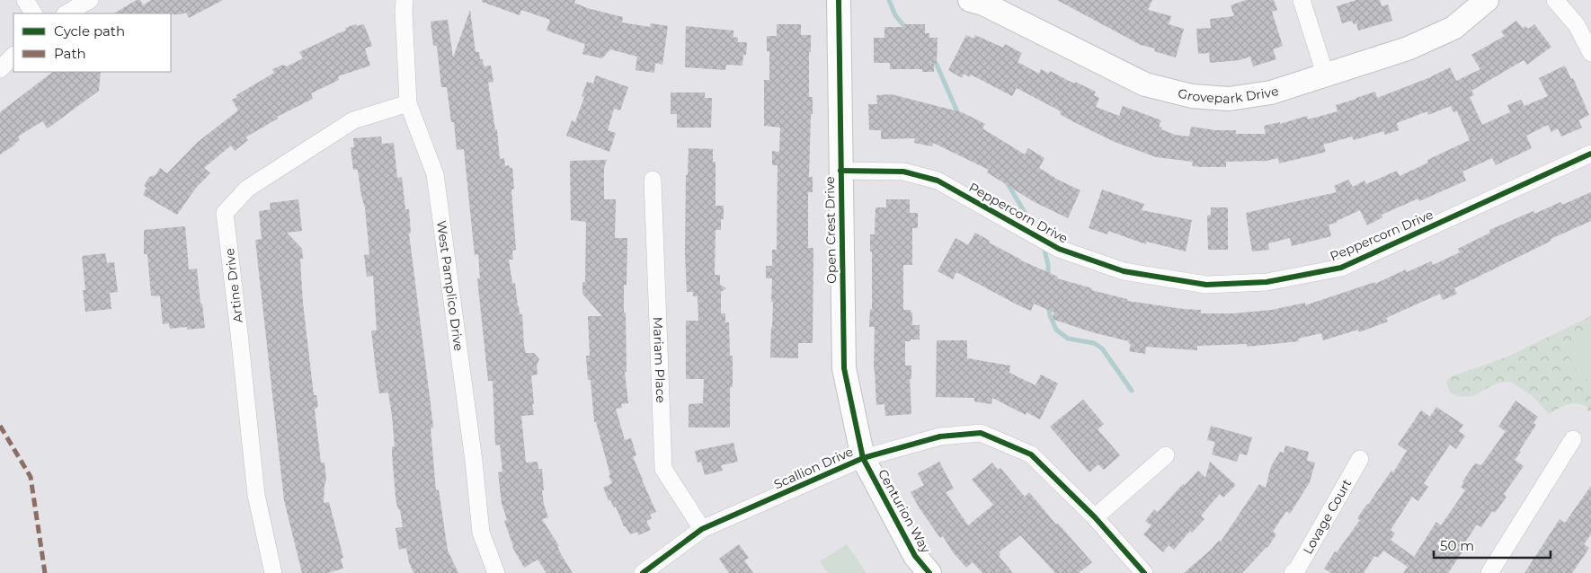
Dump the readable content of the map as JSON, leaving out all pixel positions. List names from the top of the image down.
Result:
{
  "streets": {
    "street": [
      "Grovepark Drive",
      "Peppercorn Drive",
      "Open Crest Drive",
      "Artine Drive",
      "West Pamplico Drive",
      "Mariam Place",
      "Scallion Drive",
      "Centurion Way",
      "Lovage Court"
    ]
  },
  "crossings": [
    ["Peppercorn Drive", "Open Crest Drive"],
    ["Open Crest Drive", "Scallion Drive"],
    ["Open Crest Drive", "Centurion Way"],
    ["Artine Drive", "West Pamplico Drive"],
    ["Mariam Place", "Scallion Drive"],
    ["Scallion Drive", "Centurion Way"]
  ],
  "legend": ["Cycle path", "Path"],
  "scale_bar": "50 m"
}
